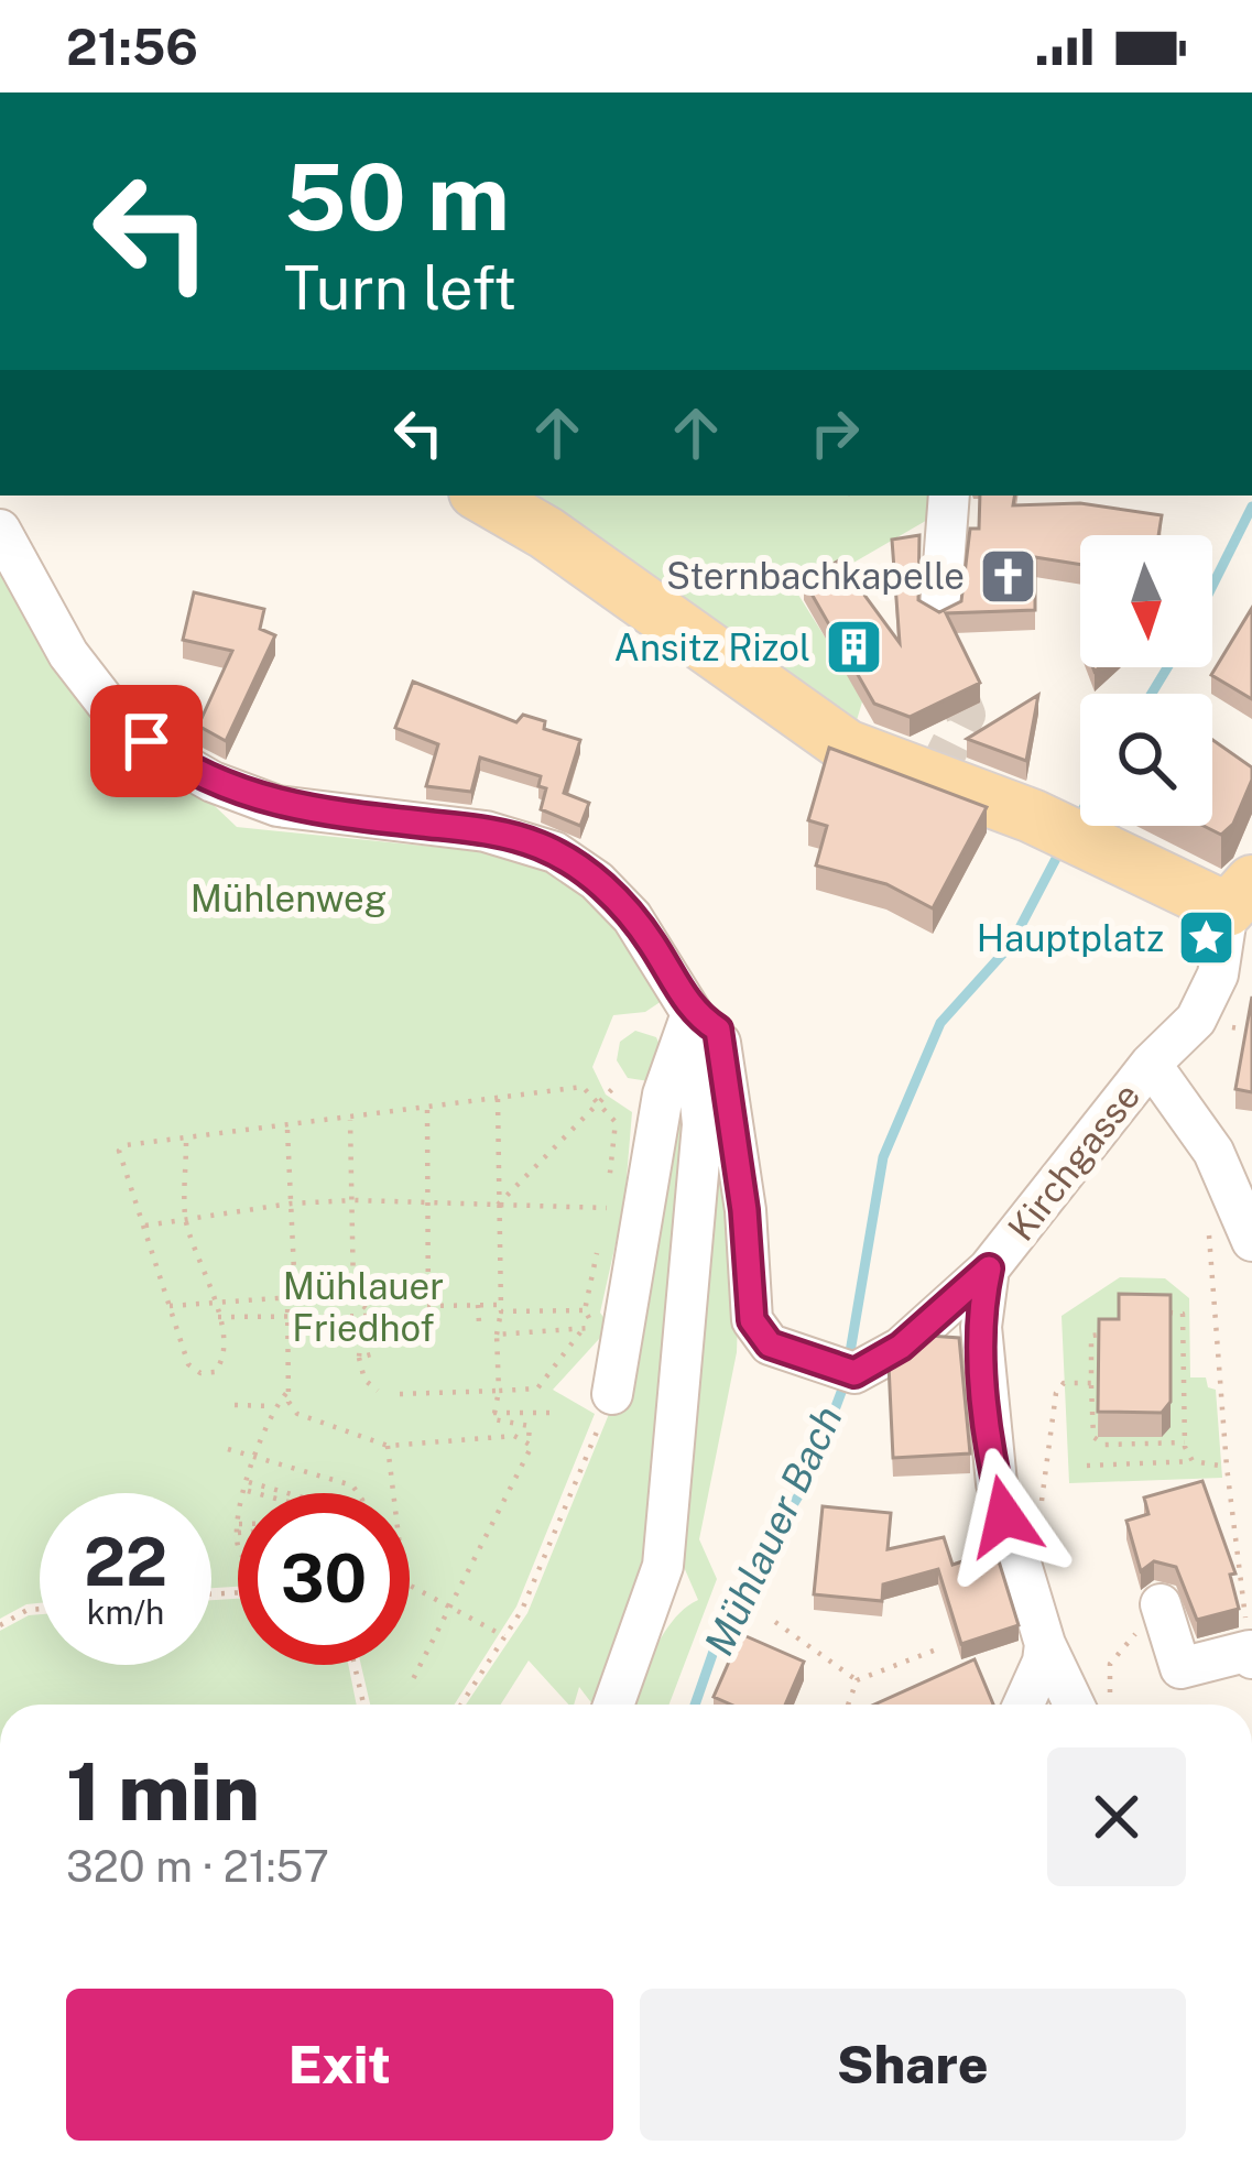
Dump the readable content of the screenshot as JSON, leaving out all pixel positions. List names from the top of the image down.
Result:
{
  "streets": {
    "street": ["Kirchgasse"]
  },
  "water": ["Mühlauer Bach"],
  "parks": ["Mühlenweg", "Mühlauer Friedhof"],
  "places": {
    "church": ["Sternbachkapelle"],
    "building": ["Ansitz Rizol"],
    "place": ["Hauptplatz"]
  },
  "north": "bottom",
  "page": {
    "status": "21:56",
    "turn": ["50 m", "Turn left"],
    "speed": "22 km/h",
    "limit": "30",
    "heading": ["1 min", "320 m · 21:57"],
    "buttons": ["Exit", "Share"]
  }
}
